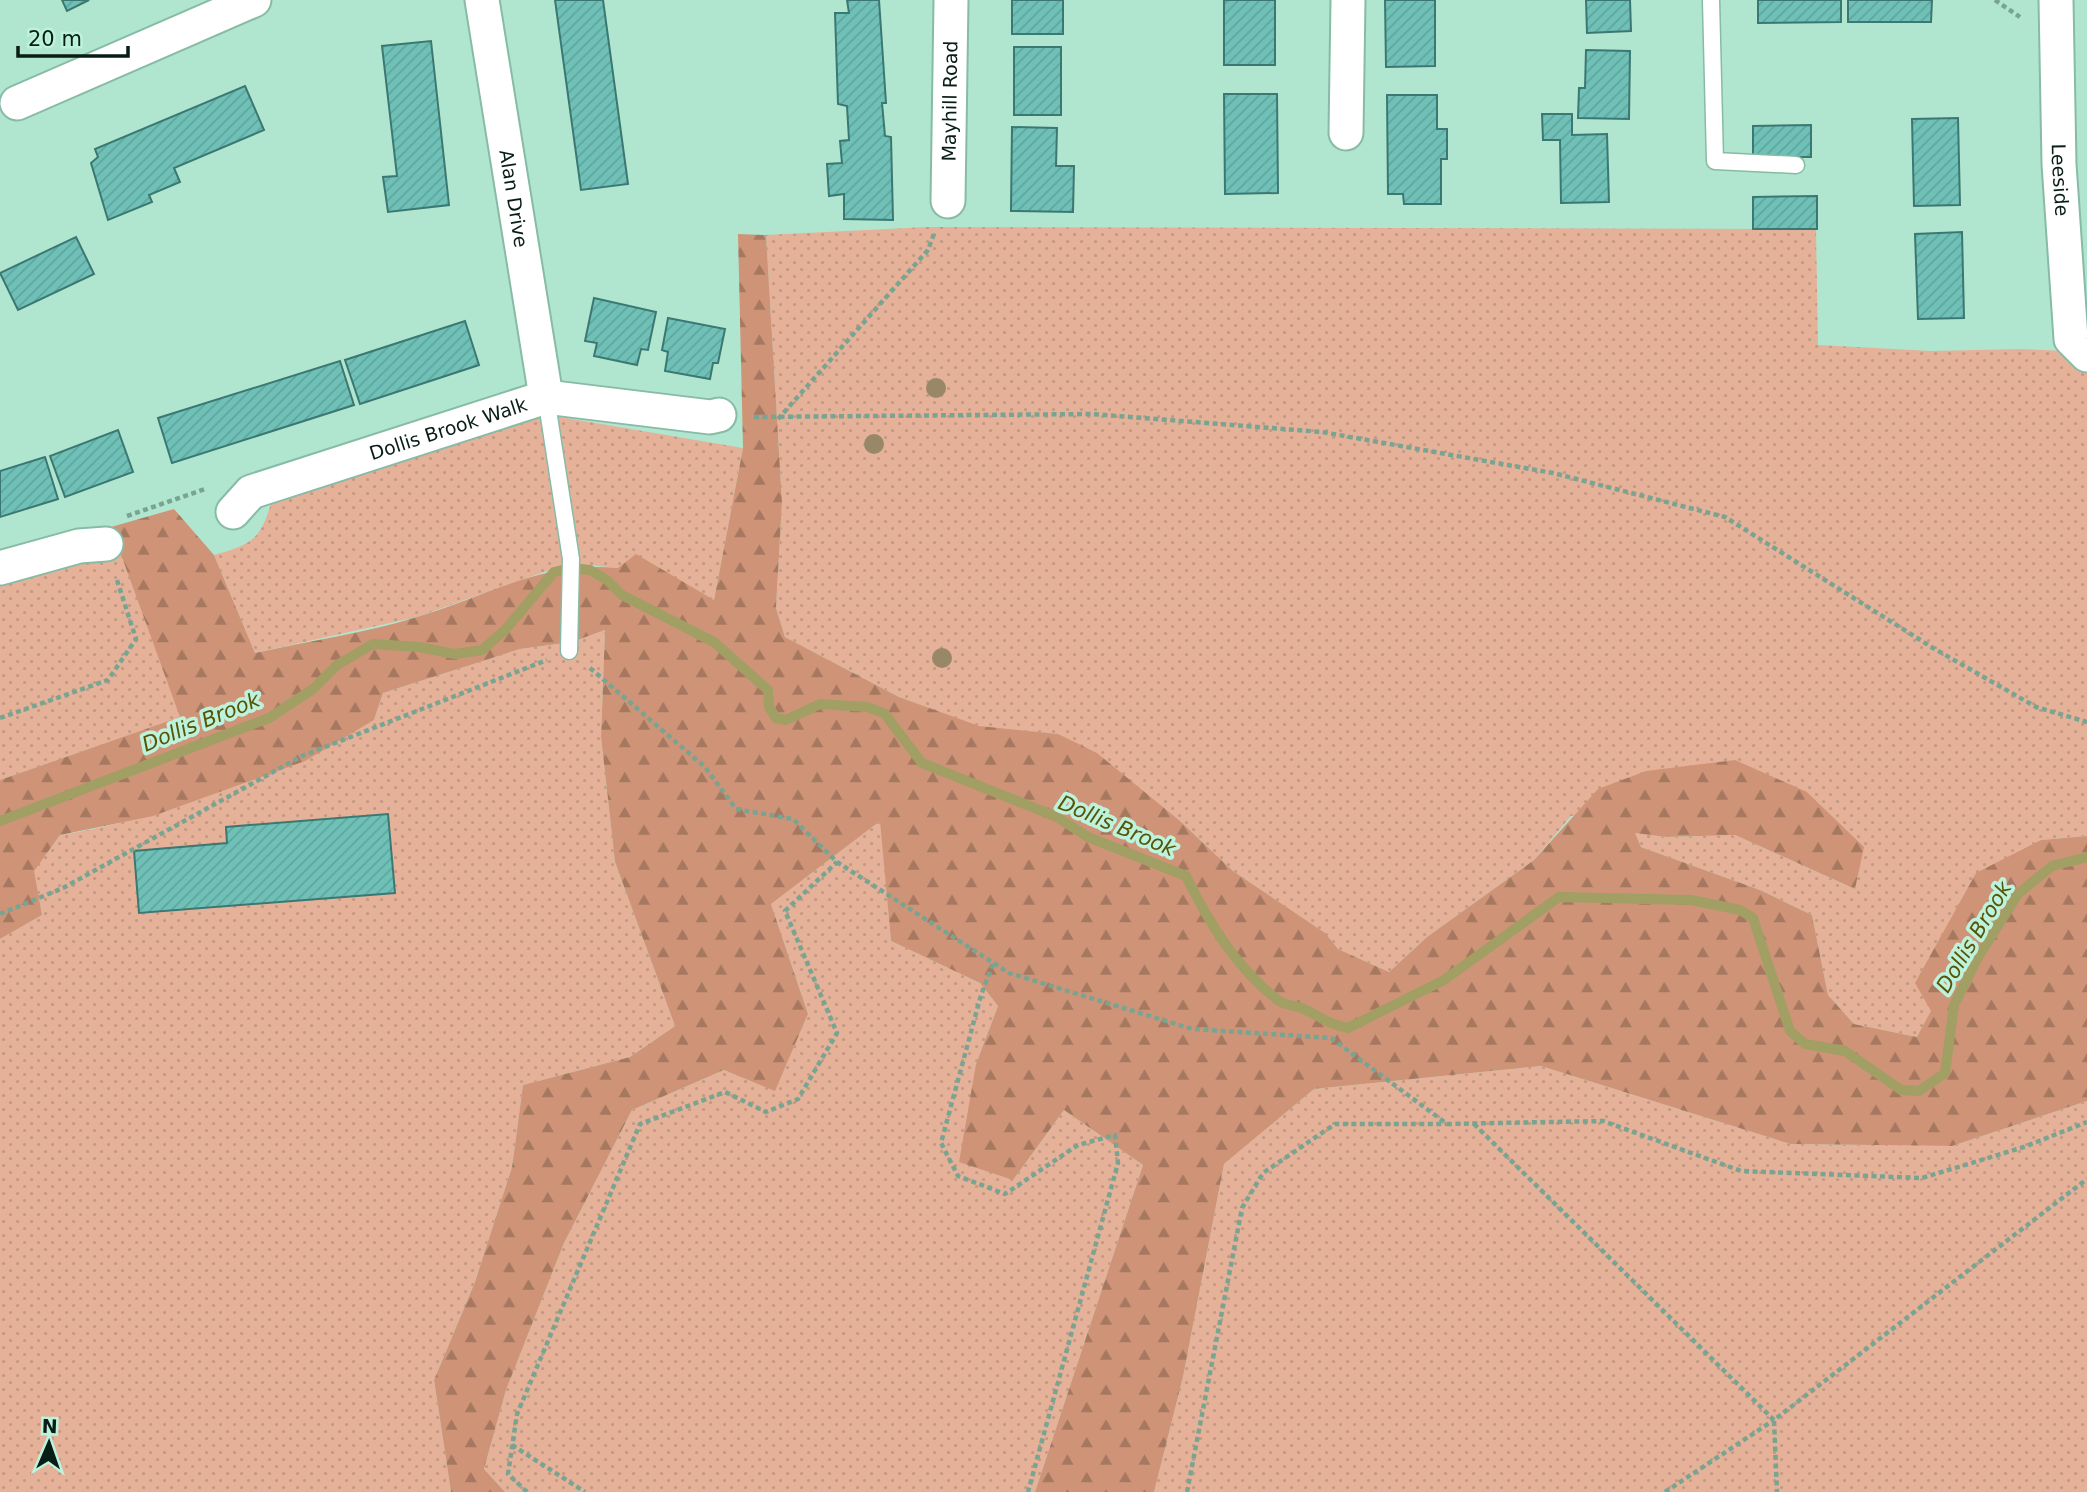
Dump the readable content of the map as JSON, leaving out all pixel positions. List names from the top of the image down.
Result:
{
  "streets": {
    "street": [
      "Mayhill Road",
      "Leeside",
      "Alan Drive",
      "Dollis Brook Walk"
    ]
  },
  "crossings": [
    ["Alan Drive", "Dollis Brook Walk"]
  ],
  "water": ["Dollis Brook"],
  "scale_bar": "20 m",
  "north": "top"
}
